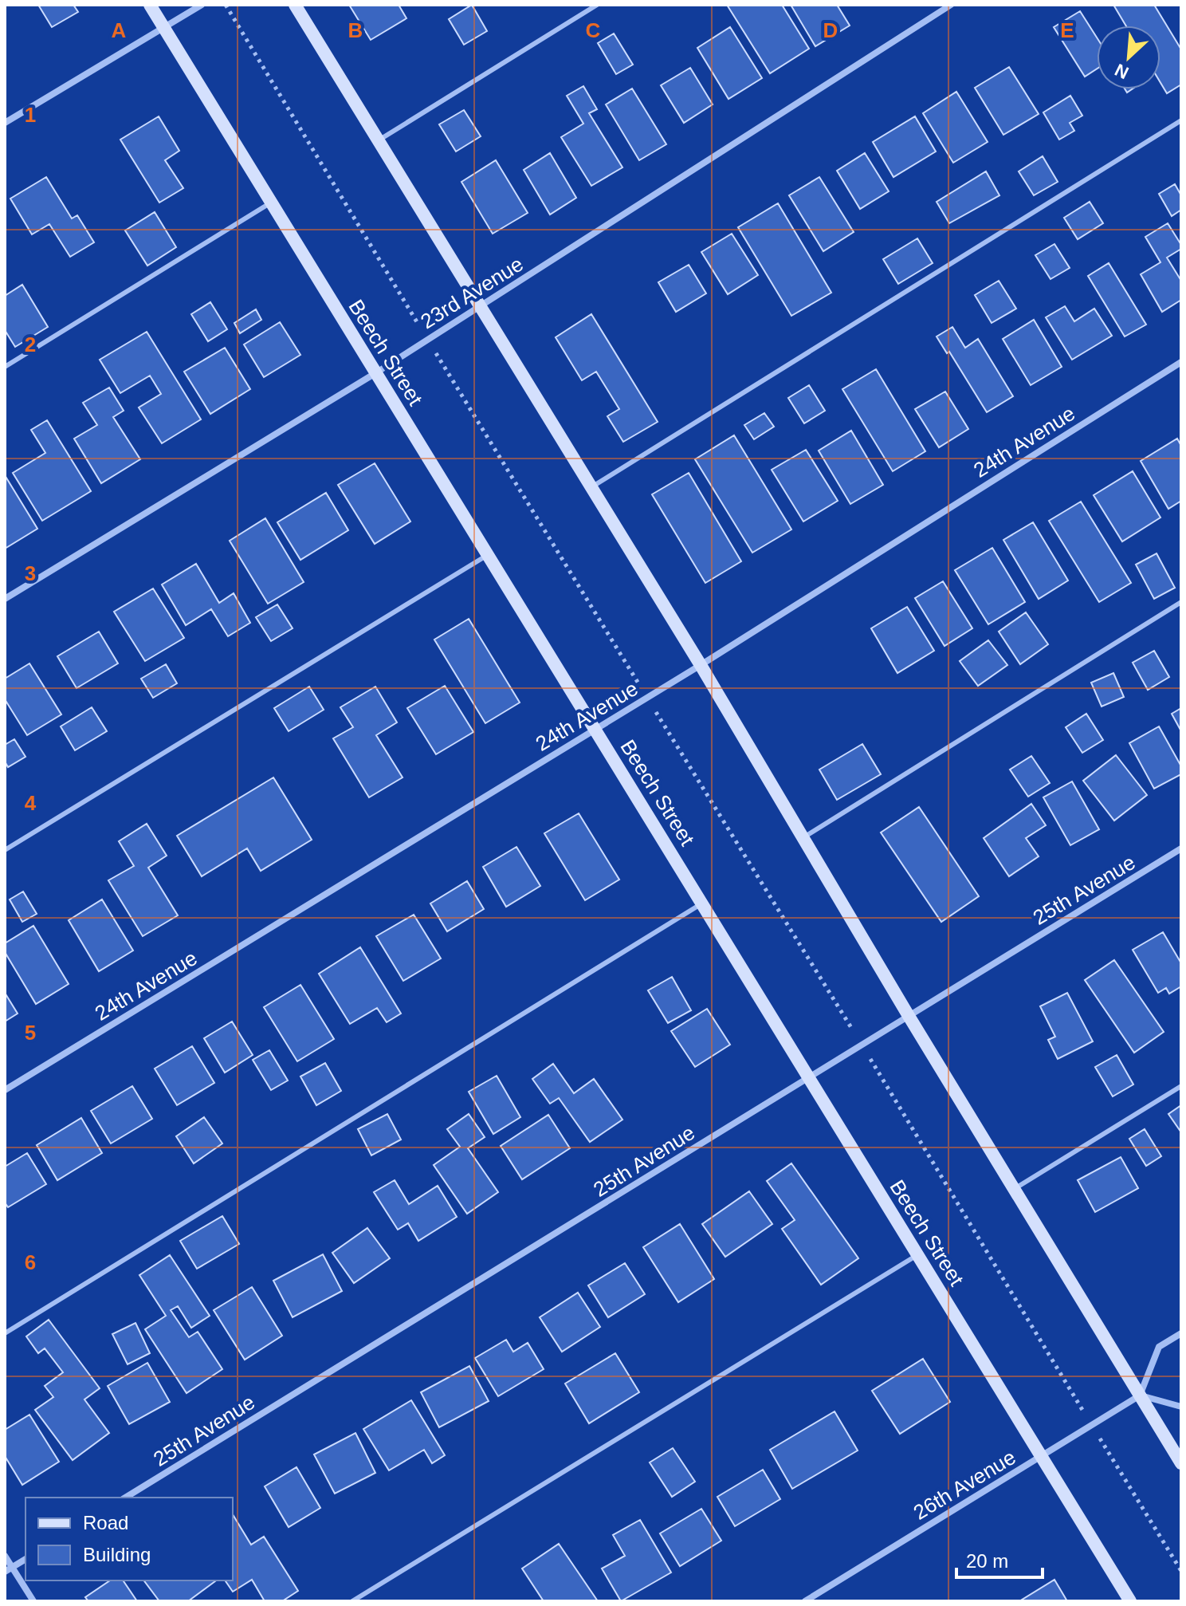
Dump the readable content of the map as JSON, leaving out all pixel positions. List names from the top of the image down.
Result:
{
  "streets": {
    "street": [
      "23rd Avenue",
      "Beech Street",
      "24th Avenue",
      "25th Avenue",
      "26th Avenue"
    ]
  },
  "crossings": [
    ["23rd Avenue", "Beech Street"],
    ["Beech Street", "24th Avenue"],
    ["Beech Street", "25th Avenue"],
    ["Beech Street", "26th Avenue"]
  ],
  "legend": ["Road", "Building"],
  "scale_bar": "20 m",
  "north": "bottom left",
  "grid": {
    "columns": [
      "A",
      "B",
      "C",
      "D",
      "E"
    ],
    "rows": [
      "1",
      "2",
      "3",
      "4",
      "5",
      "6"
    ]
  }
}
